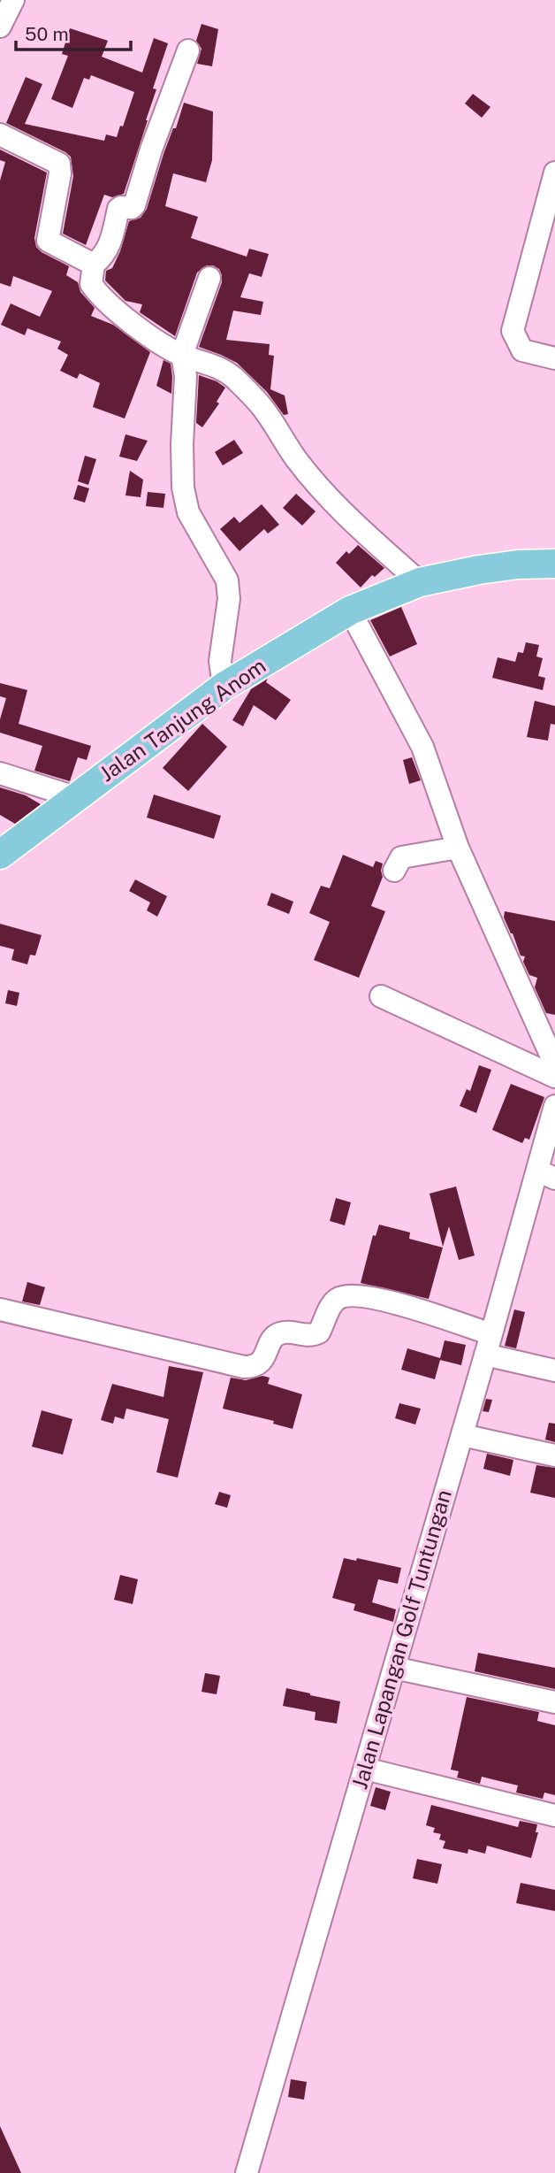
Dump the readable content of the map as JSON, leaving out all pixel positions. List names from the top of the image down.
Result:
{
  "streets": {
    "main road": ["Jalan Tanjung Anom"],
    "street": ["Jalan Lapangan Golf Tuntungan"]
  },
  "scale_bar": "50 m"
}
